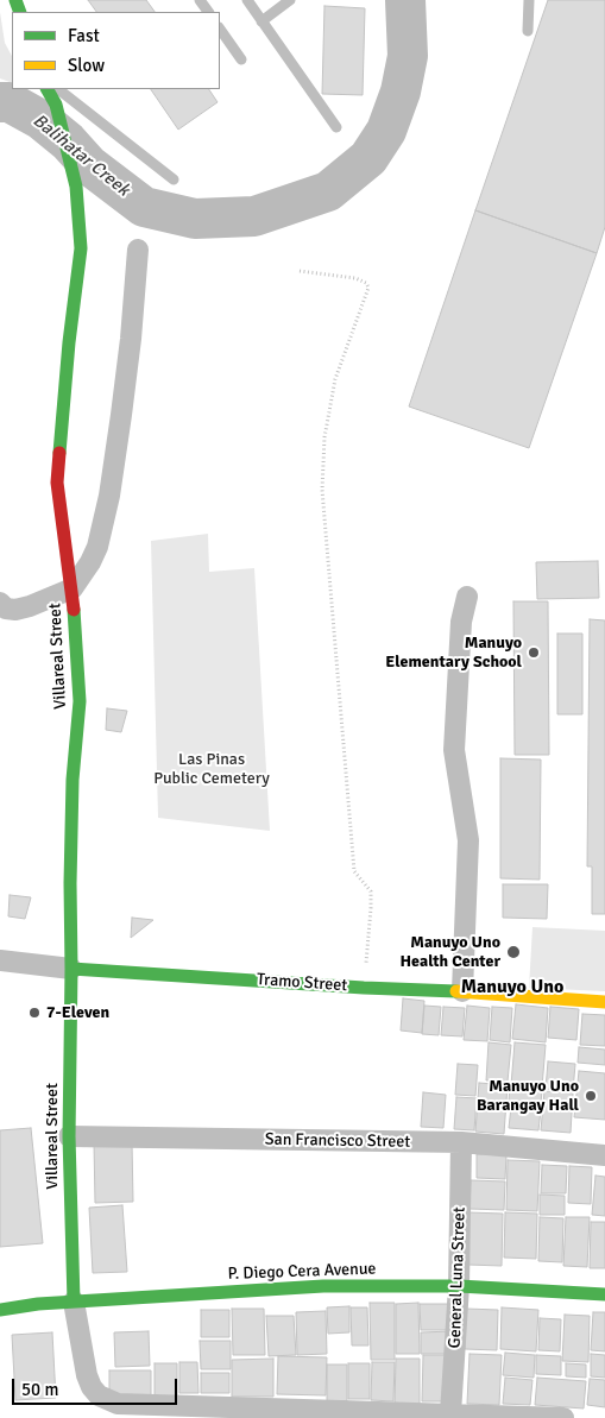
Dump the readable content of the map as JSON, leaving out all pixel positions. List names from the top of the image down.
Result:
{
  "streets": {
    "street": [
      "Villareal Street",
      "Tramo Street",
      "San Francisco Street",
      "P. Diego Cera Avenue",
      "General Luna Street"
    ]
  },
  "crossings": [
    ["Villareal Street", "Tramo Street"],
    ["Villareal Street", "San Francisco Street"],
    ["Villareal Street", "P. Diego Cera Avenue"],
    ["San Francisco Street", "General Luna Street"],
    ["P. Diego Cera Avenue", "General Luna Street"]
  ],
  "districts": ["Manuyo Uno"],
  "water": ["Balihatar Creek"],
  "parks": ["Las Pinas Public Cemetery"],
  "places": [
    "Manuyo Elementary School",
    "Manuyo Uno Health Center",
    "7-Eleven",
    "Manuyo Uno Barangay Hall"
  ],
  "legend": ["Fast", "Slow"],
  "scale_bar": "50 m"
}
